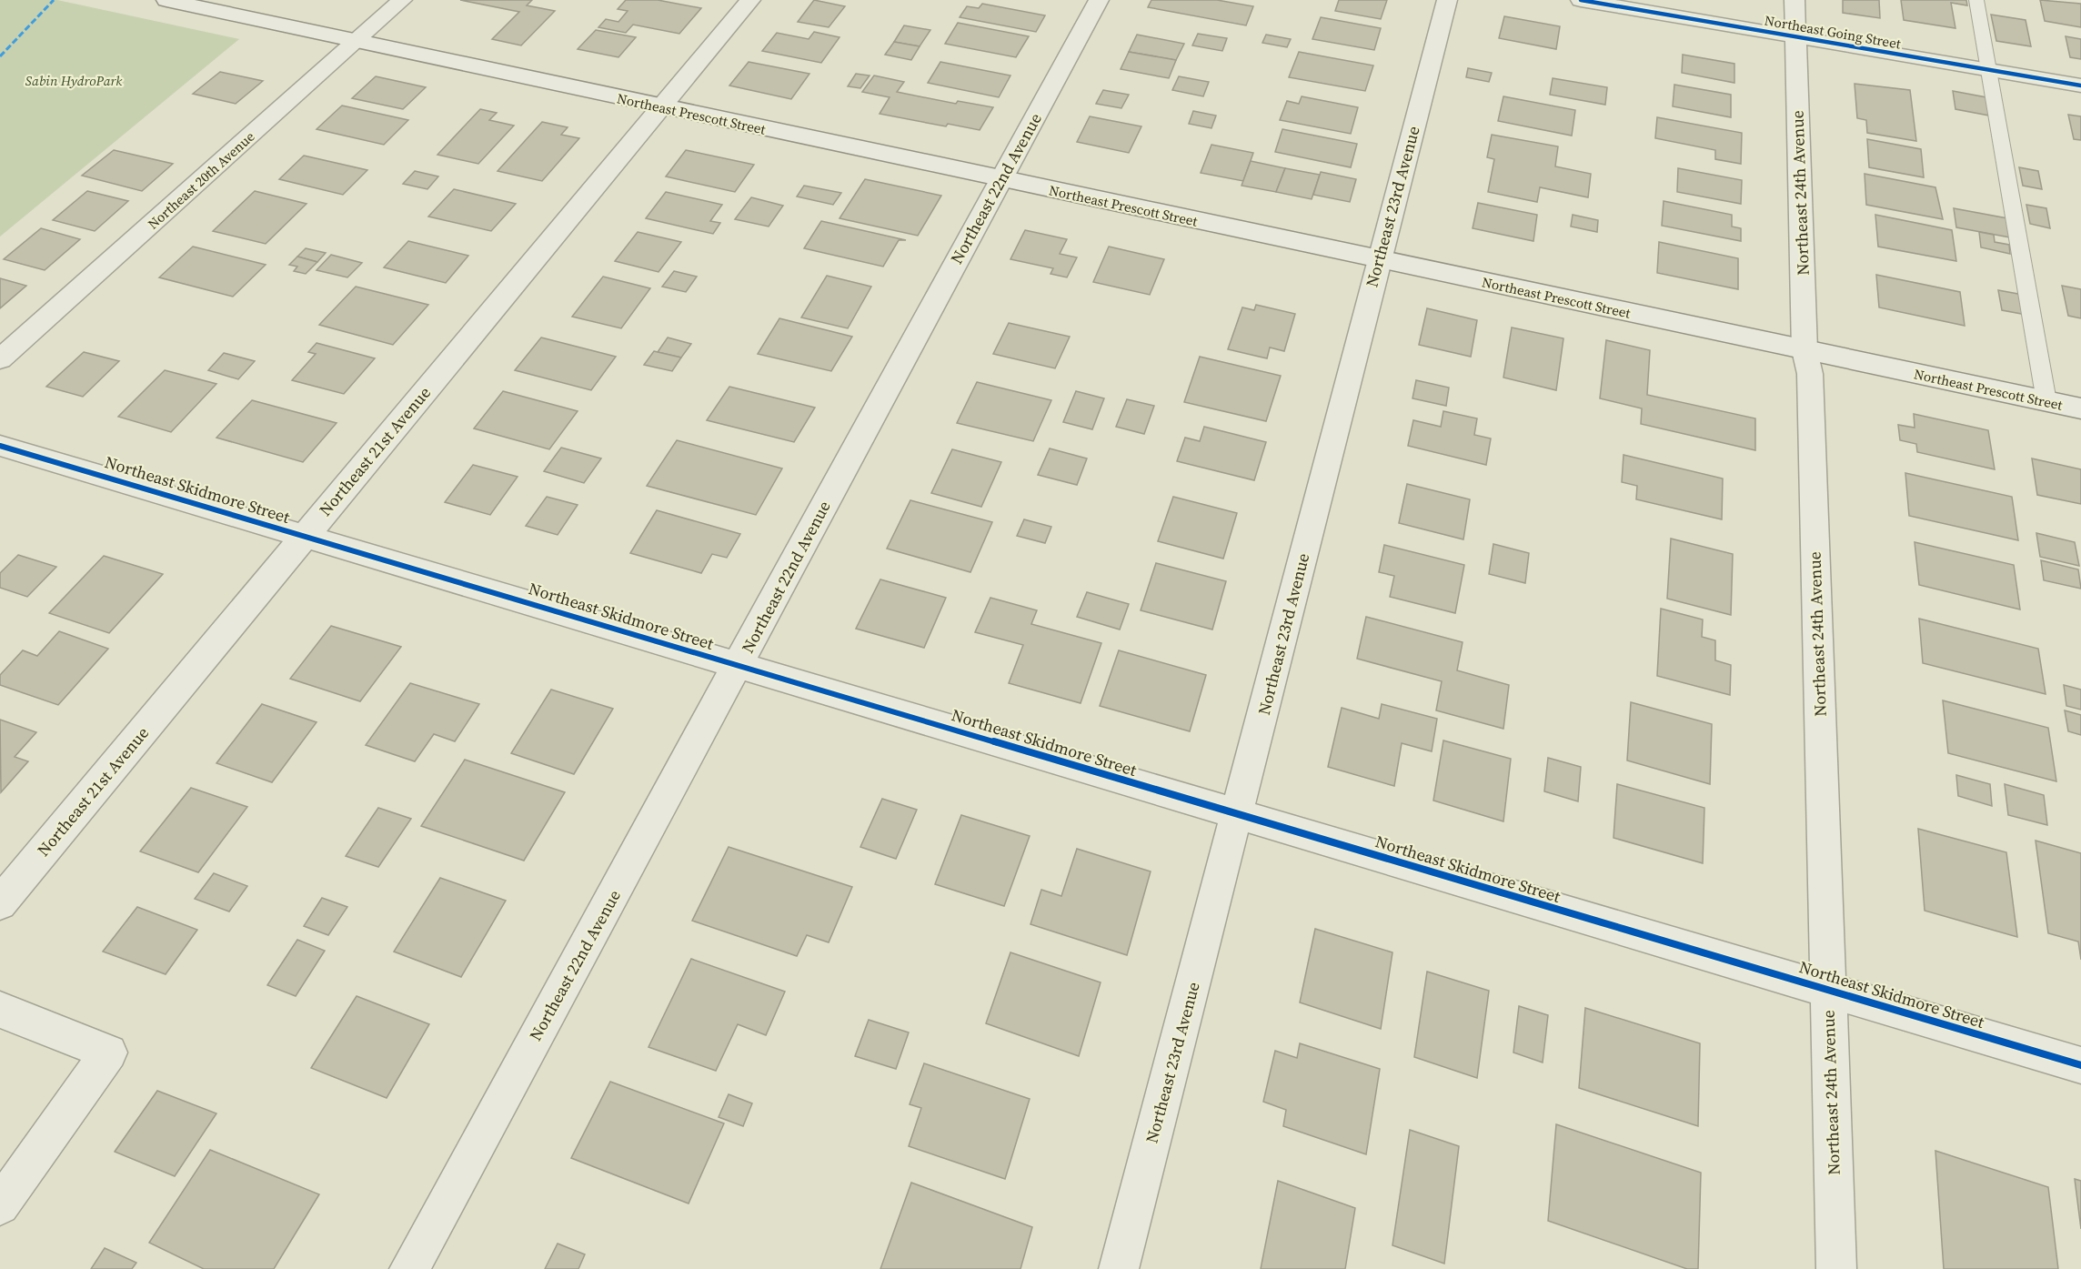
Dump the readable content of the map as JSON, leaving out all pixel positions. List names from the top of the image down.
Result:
{
  "streets": {
    "street": [
      "Northeast Going Street",
      "Northeast Prescott Street",
      "Northeast 20th Avenue",
      "Northeast 22nd Avenue",
      "Northeast 24th Avenue",
      "Northeast 23rd Avenue",
      "Northeast 21st Avenue",
      "Northeast Skidmore Street"
    ]
  },
  "crossings": [
    ["Northeast Going Street", "Northeast 24th Avenue"],
    ["Northeast Prescott Street", "Northeast 20th Avenue"],
    ["Northeast Prescott Street", "Northeast 22nd Avenue"],
    ["Northeast Prescott Street", "Northeast 24th Avenue"],
    ["Northeast Prescott Street", "Northeast 23rd Avenue"],
    ["Northeast Prescott Street", "Northeast 21st Avenue"],
    ["Northeast 22nd Avenue", "Northeast Skidmore Street"],
    ["Northeast 24th Avenue", "Northeast Skidmore Street"],
    ["Northeast 23rd Avenue", "Northeast Skidmore Street"],
    ["Northeast 21st Avenue", "Northeast Skidmore Street"]
  ],
  "parks": ["Sabin HydroPark"]
}
